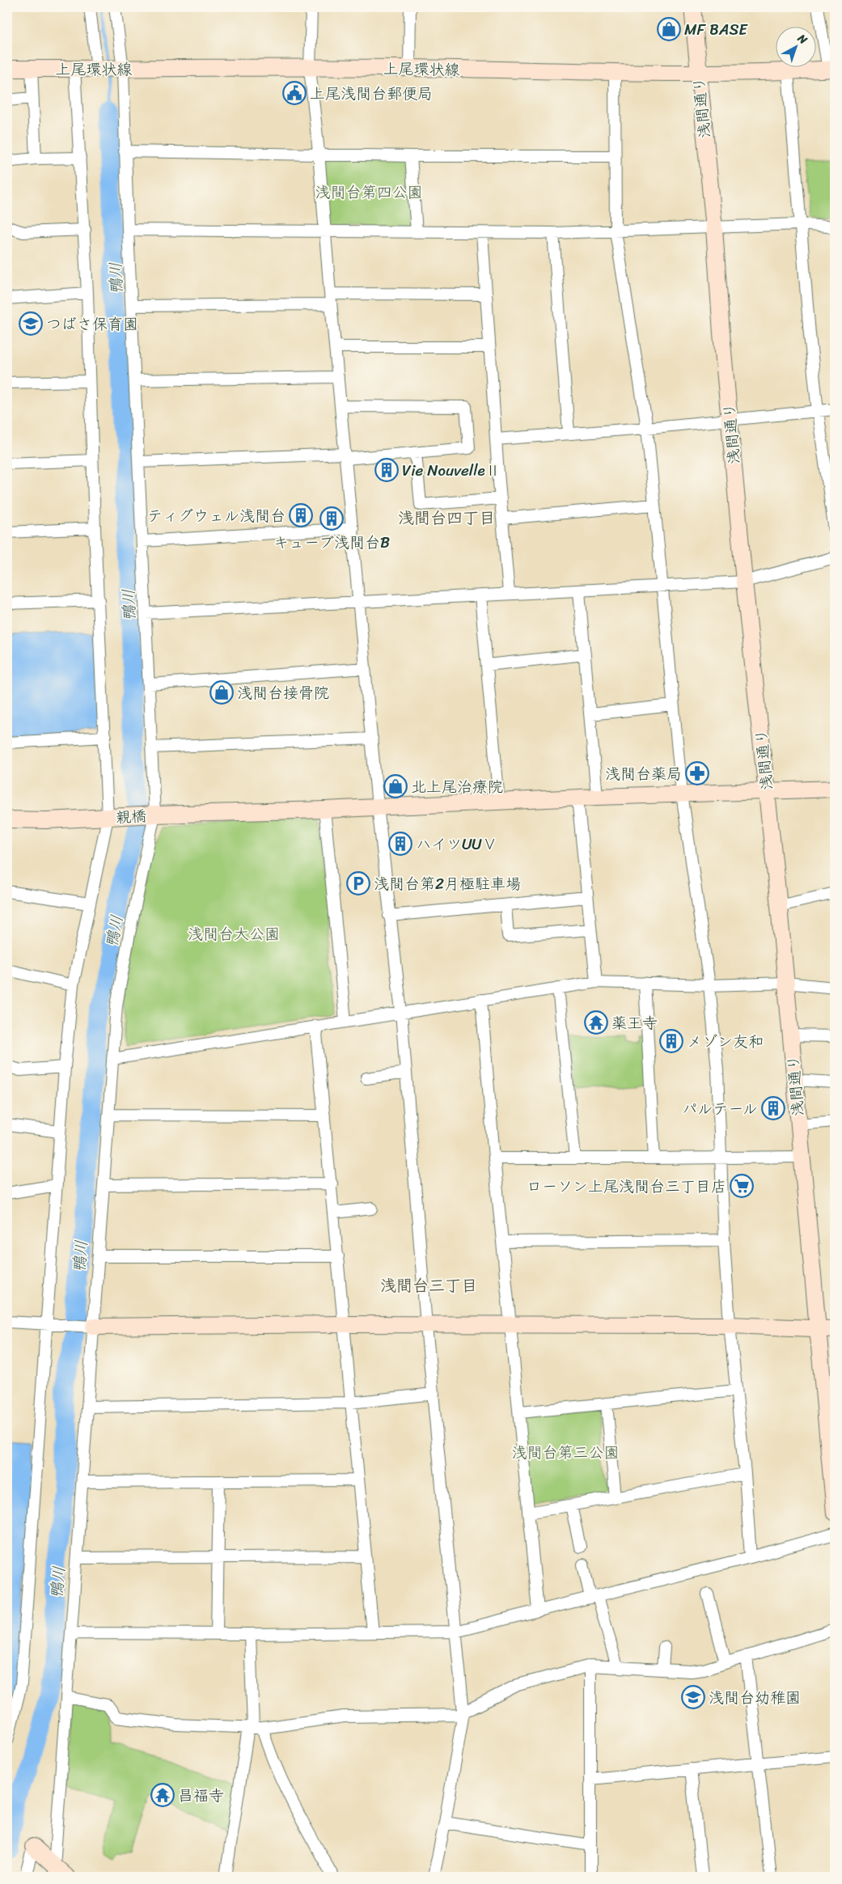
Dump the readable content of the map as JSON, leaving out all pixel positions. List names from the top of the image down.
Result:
{
  "streets": {
    "street": ["上尾環状線", "浅間通り", "親橋"]
  },
  "crossings": [
    ["上尾環状線", "浅間通り"],
    ["浅間通り", "親橋"]
  ],
  "districts": ["浅間台四丁目", "浅間台三丁目"],
  "water": ["鴨川"],
  "parks": ["浅間台第四公園", "浅間台大公園", "浅間台第三公園"],
  "places": {
    "shop": ["MF BASE", "浅間台接骨院", "北上尾治療院"],
    "public building": ["上尾浅間台郵便局"],
    "school or university": ["つばさ保育園", "浅間台幼稚園"],
    "building": [
      "Vie NouvelleⅡ",
      "ティグウェル浅間台",
      "キューブ浅間台B",
      "ハイツUUⅤ",
      "メゾン友和",
      "パルテール"
    ],
    "pharmacy": ["浅間台薬局"],
    "parking": ["浅間台第2月極駐車場"],
    "temple": ["薬王寺", "昌福寺"],
    "supermarket": ["ローソン上尾浅間台三丁目店"]
  },
  "north": "top right"
}
